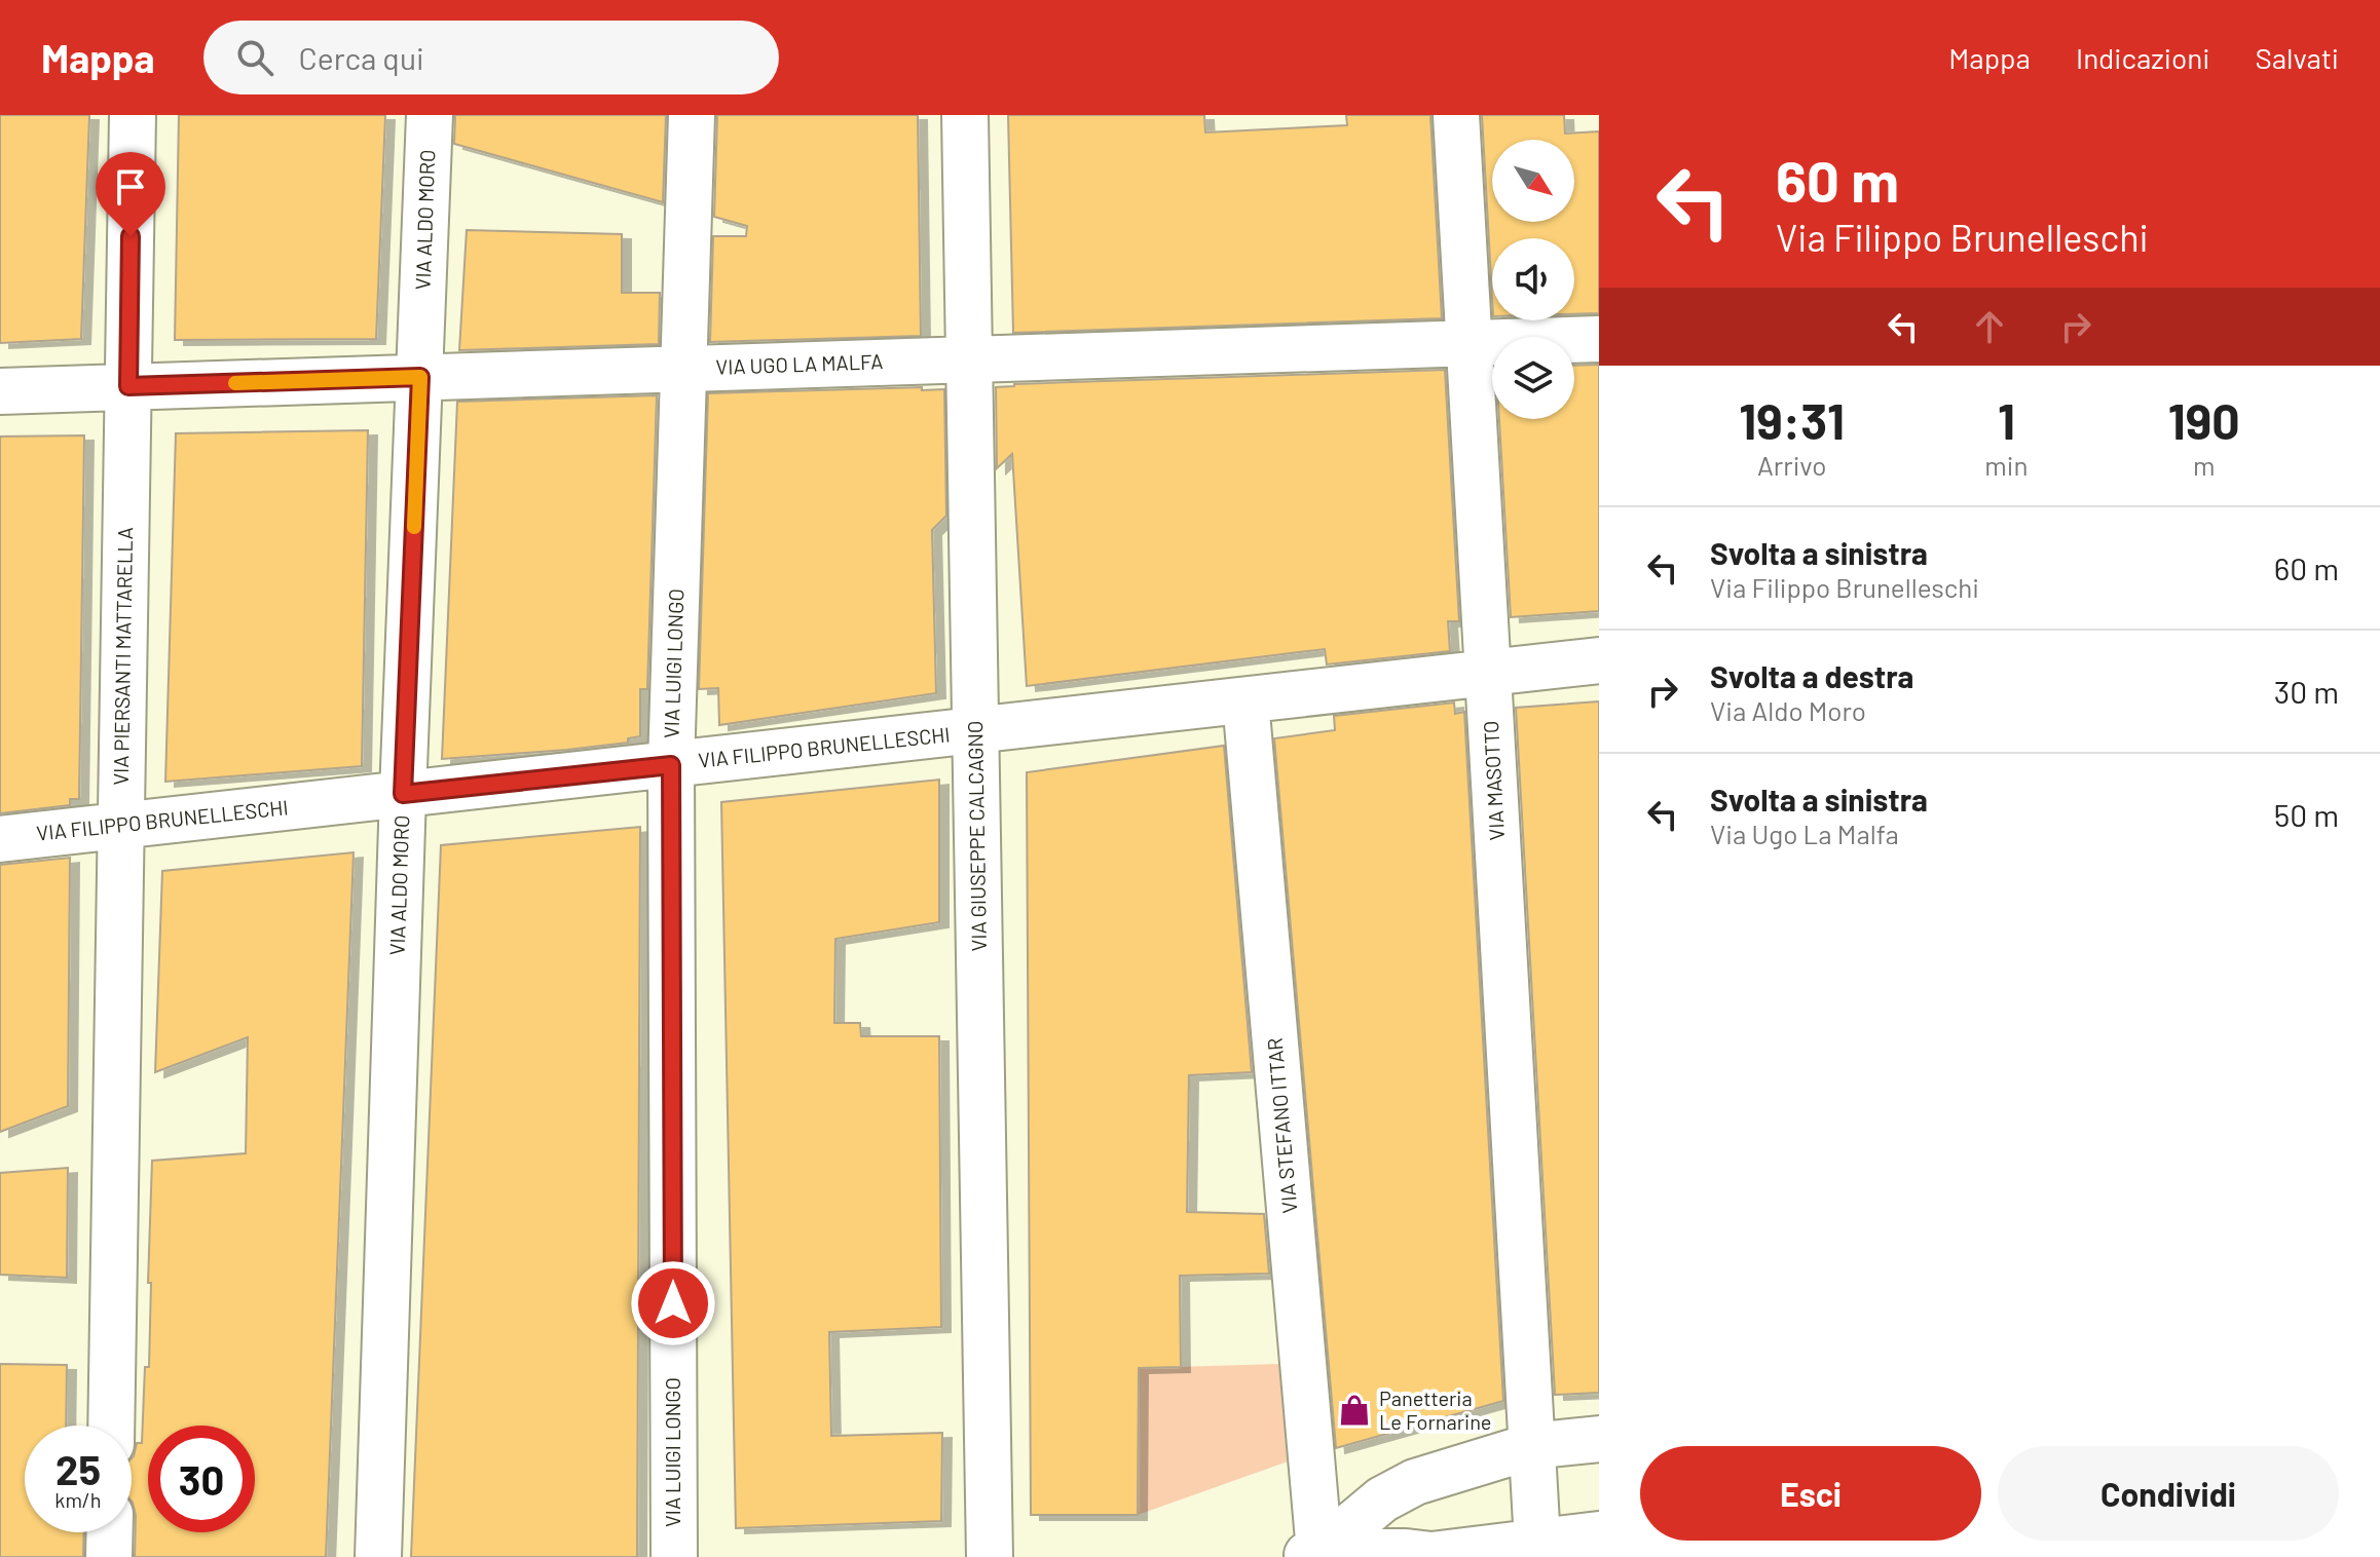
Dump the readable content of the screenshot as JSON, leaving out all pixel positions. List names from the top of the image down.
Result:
{
  "streets": {
    "street": [
      "VIA ALDO MORO",
      "VIA UGO LA MALFA",
      "VIA PIERSANTI MATTARELLA",
      "VIA LUIGI LONGO",
      "VIA FILIPPO BRUNELLESCHI",
      "VIA MASOTTO",
      "VIA GIUSEPPE CALCAGNO",
      "VIA STEFANO ITTAR"
    ]
  },
  "crossings": [
    ["VIA ALDO MORO", "VIA UGO LA MALFA"],
    ["VIA ALDO MORO", "VIA FILIPPO BRUNELLESCHI"],
    ["VIA UGO LA MALFA", "VIA PIERSANTI MATTARELLA"],
    ["VIA UGO LA MALFA", "VIA LUIGI LONGO"],
    ["VIA UGO LA MALFA", "VIA MASOTTO"],
    ["VIA UGO LA MALFA", "VIA GIUSEPPE CALCAGNO"],
    ["VIA PIERSANTI MATTARELLA", "VIA FILIPPO BRUNELLESCHI"],
    ["VIA LUIGI LONGO", "VIA FILIPPO BRUNELLESCHI"],
    ["VIA FILIPPO BRUNELLESCHI", "VIA MASOTTO"],
    ["VIA FILIPPO BRUNELLESCHI", "VIA GIUSEPPE CALCAGNO"],
    ["VIA FILIPPO BRUNELLESCHI", "VIA STEFANO ITTAR"]
  ],
  "places": {
    "shop": ["Panetteria Le Fornarine"]
  },
  "north": "bottom right",
  "page": {
    "header": "Mappa",
    "search": "Cerca qui",
    "nav": ["Mappa", "Indicazioni", "Salvati"],
    "turn": ["60 m", "Via Filippo Brunelleschi"],
    "eta": [
      "19:31",
      "Arrivo",
      "1",
      "min",
      "190",
      "m"
    ],
    "list": [
      {
        "name": "Svolta a sinistra",
        "note": "Via Filippo Brunelleschi",
        "value": "60 m"
      },
      {
        "name": "Svolta a destra",
        "note": "Via Aldo Moro",
        "value": "30 m"
      },
      {
        "name": "Svolta a sinistra",
        "note": "Via Ugo La Malfa",
        "value": "50 m"
      }
    ],
    "speed": "25 km/h",
    "limit": "30",
    "buttons": ["Esci", "Condividi"]
  }
}
